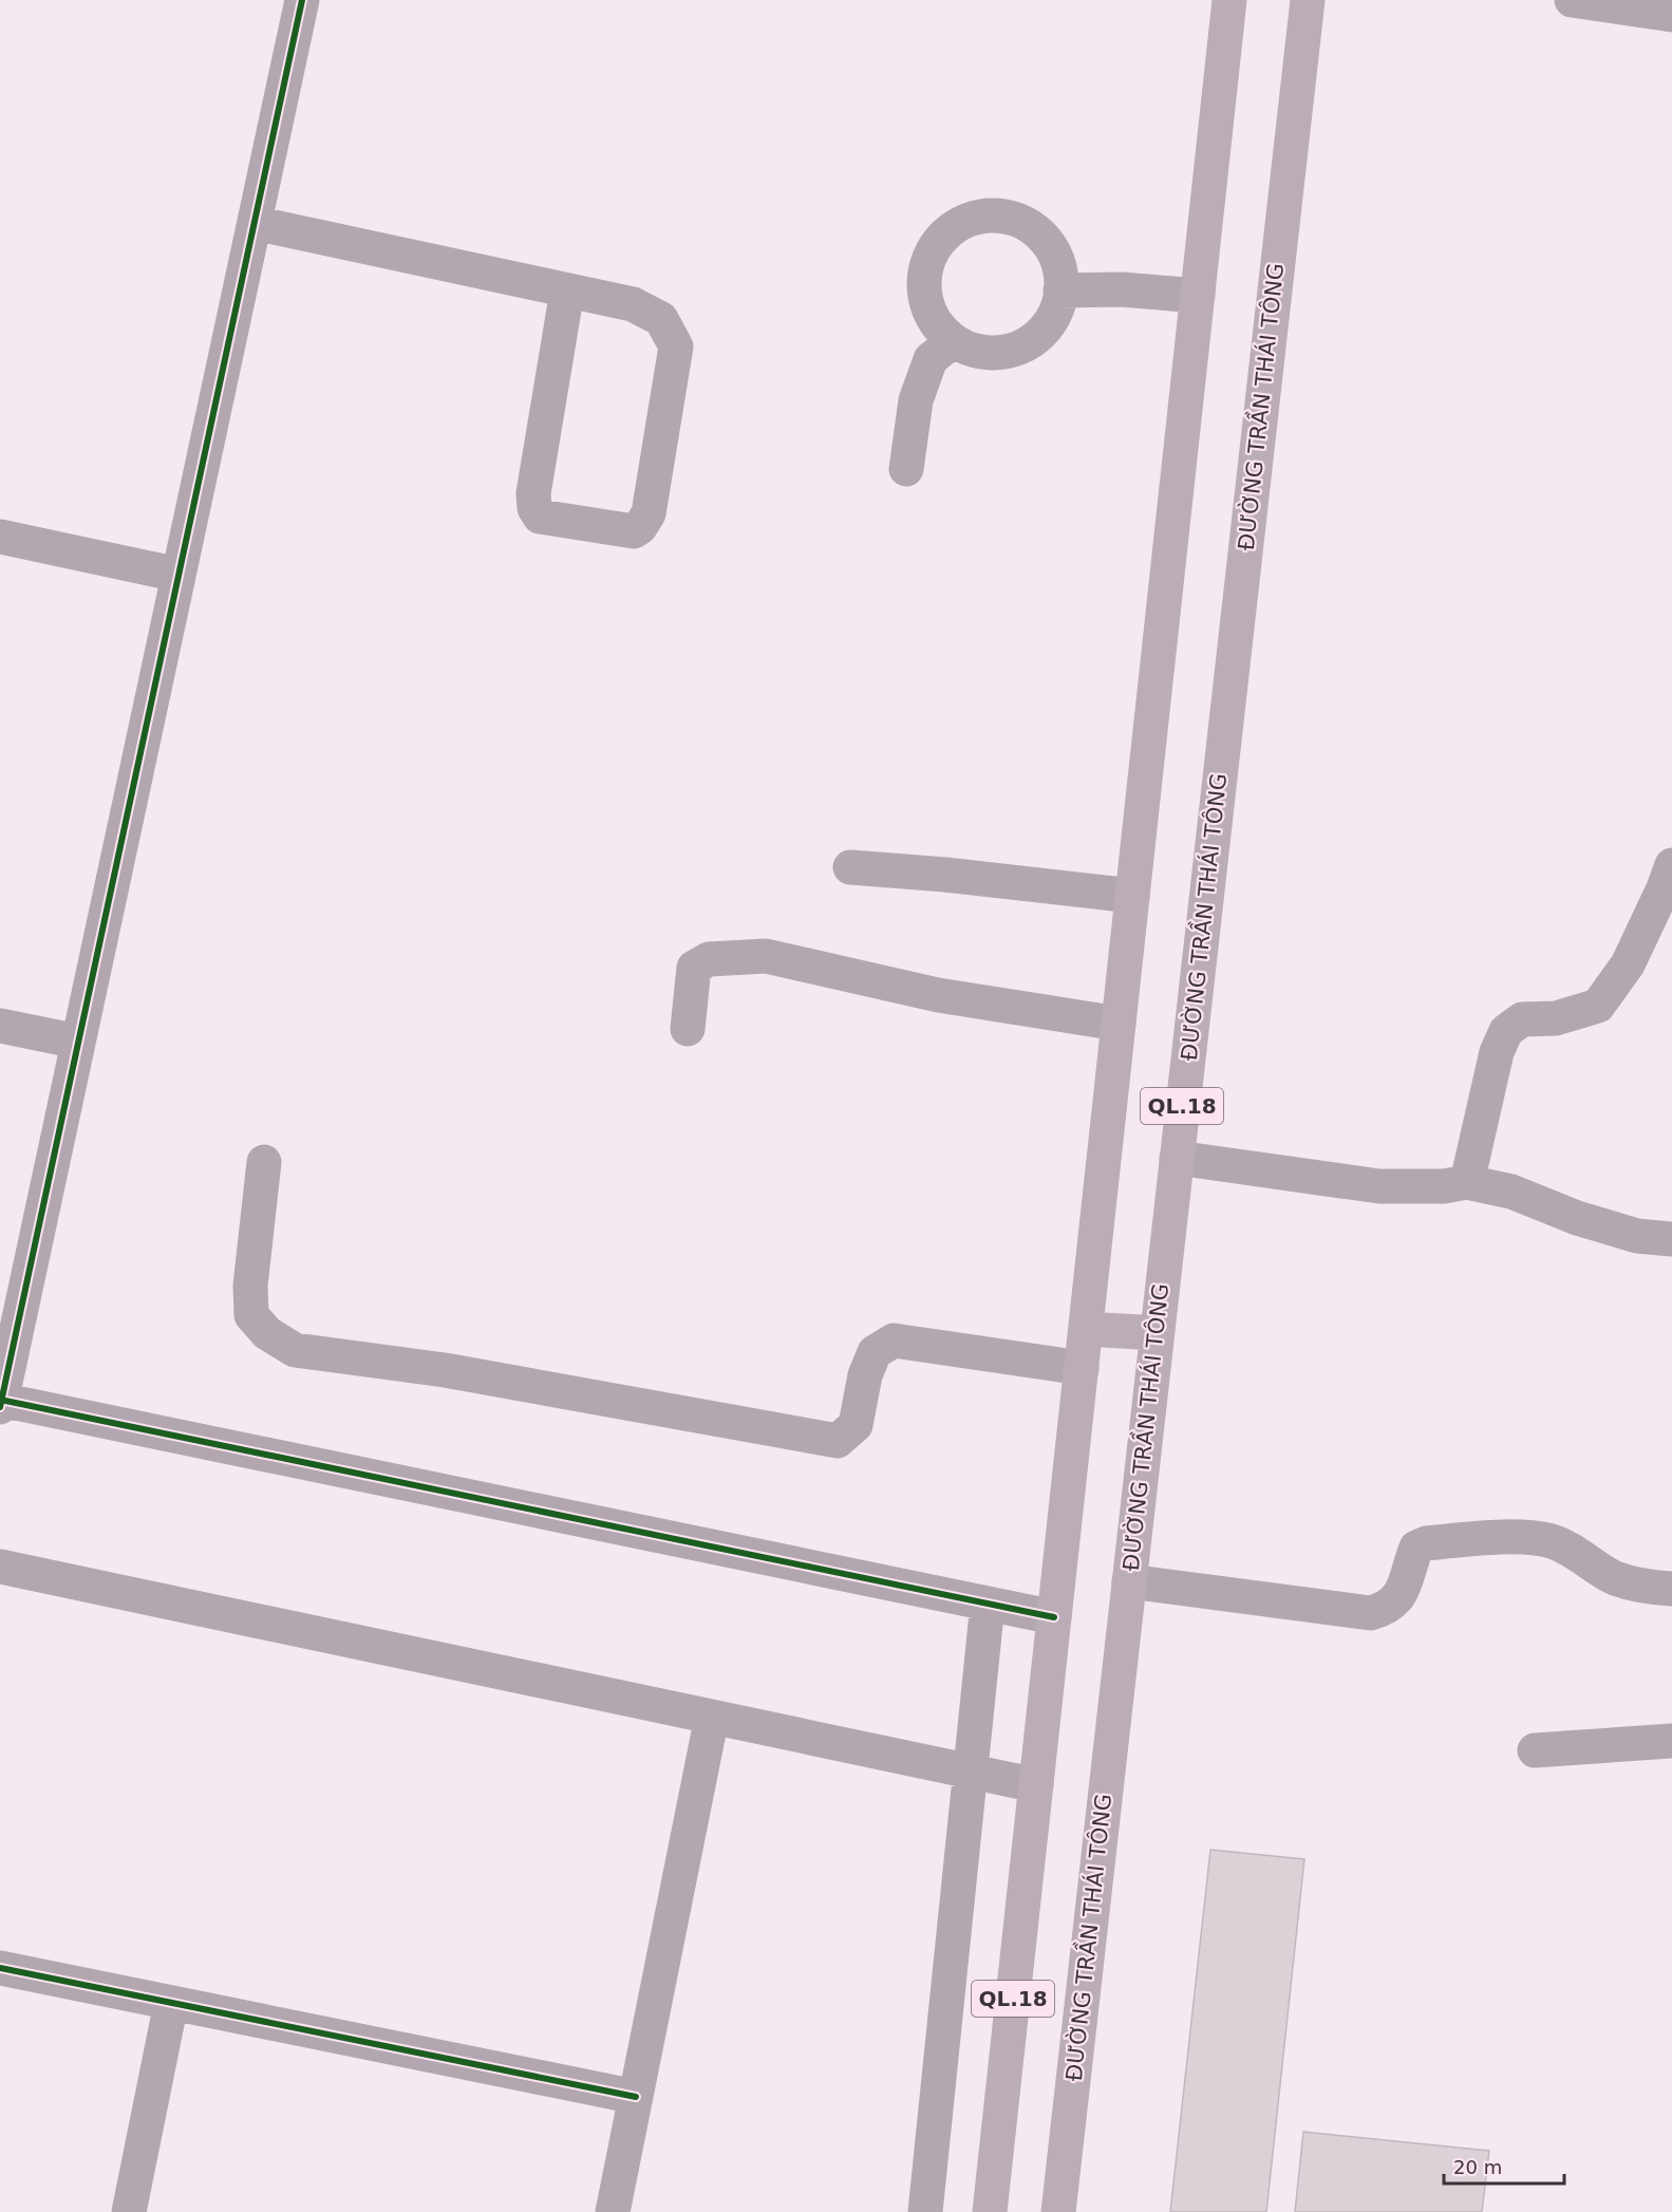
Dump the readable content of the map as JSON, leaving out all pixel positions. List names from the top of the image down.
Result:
{
  "streets": {
    "highway": ["ĐƯỜNG TRẦN THÁI TÔNG", "QL.18"]
  },
  "scale_bar": "20 m"
}
